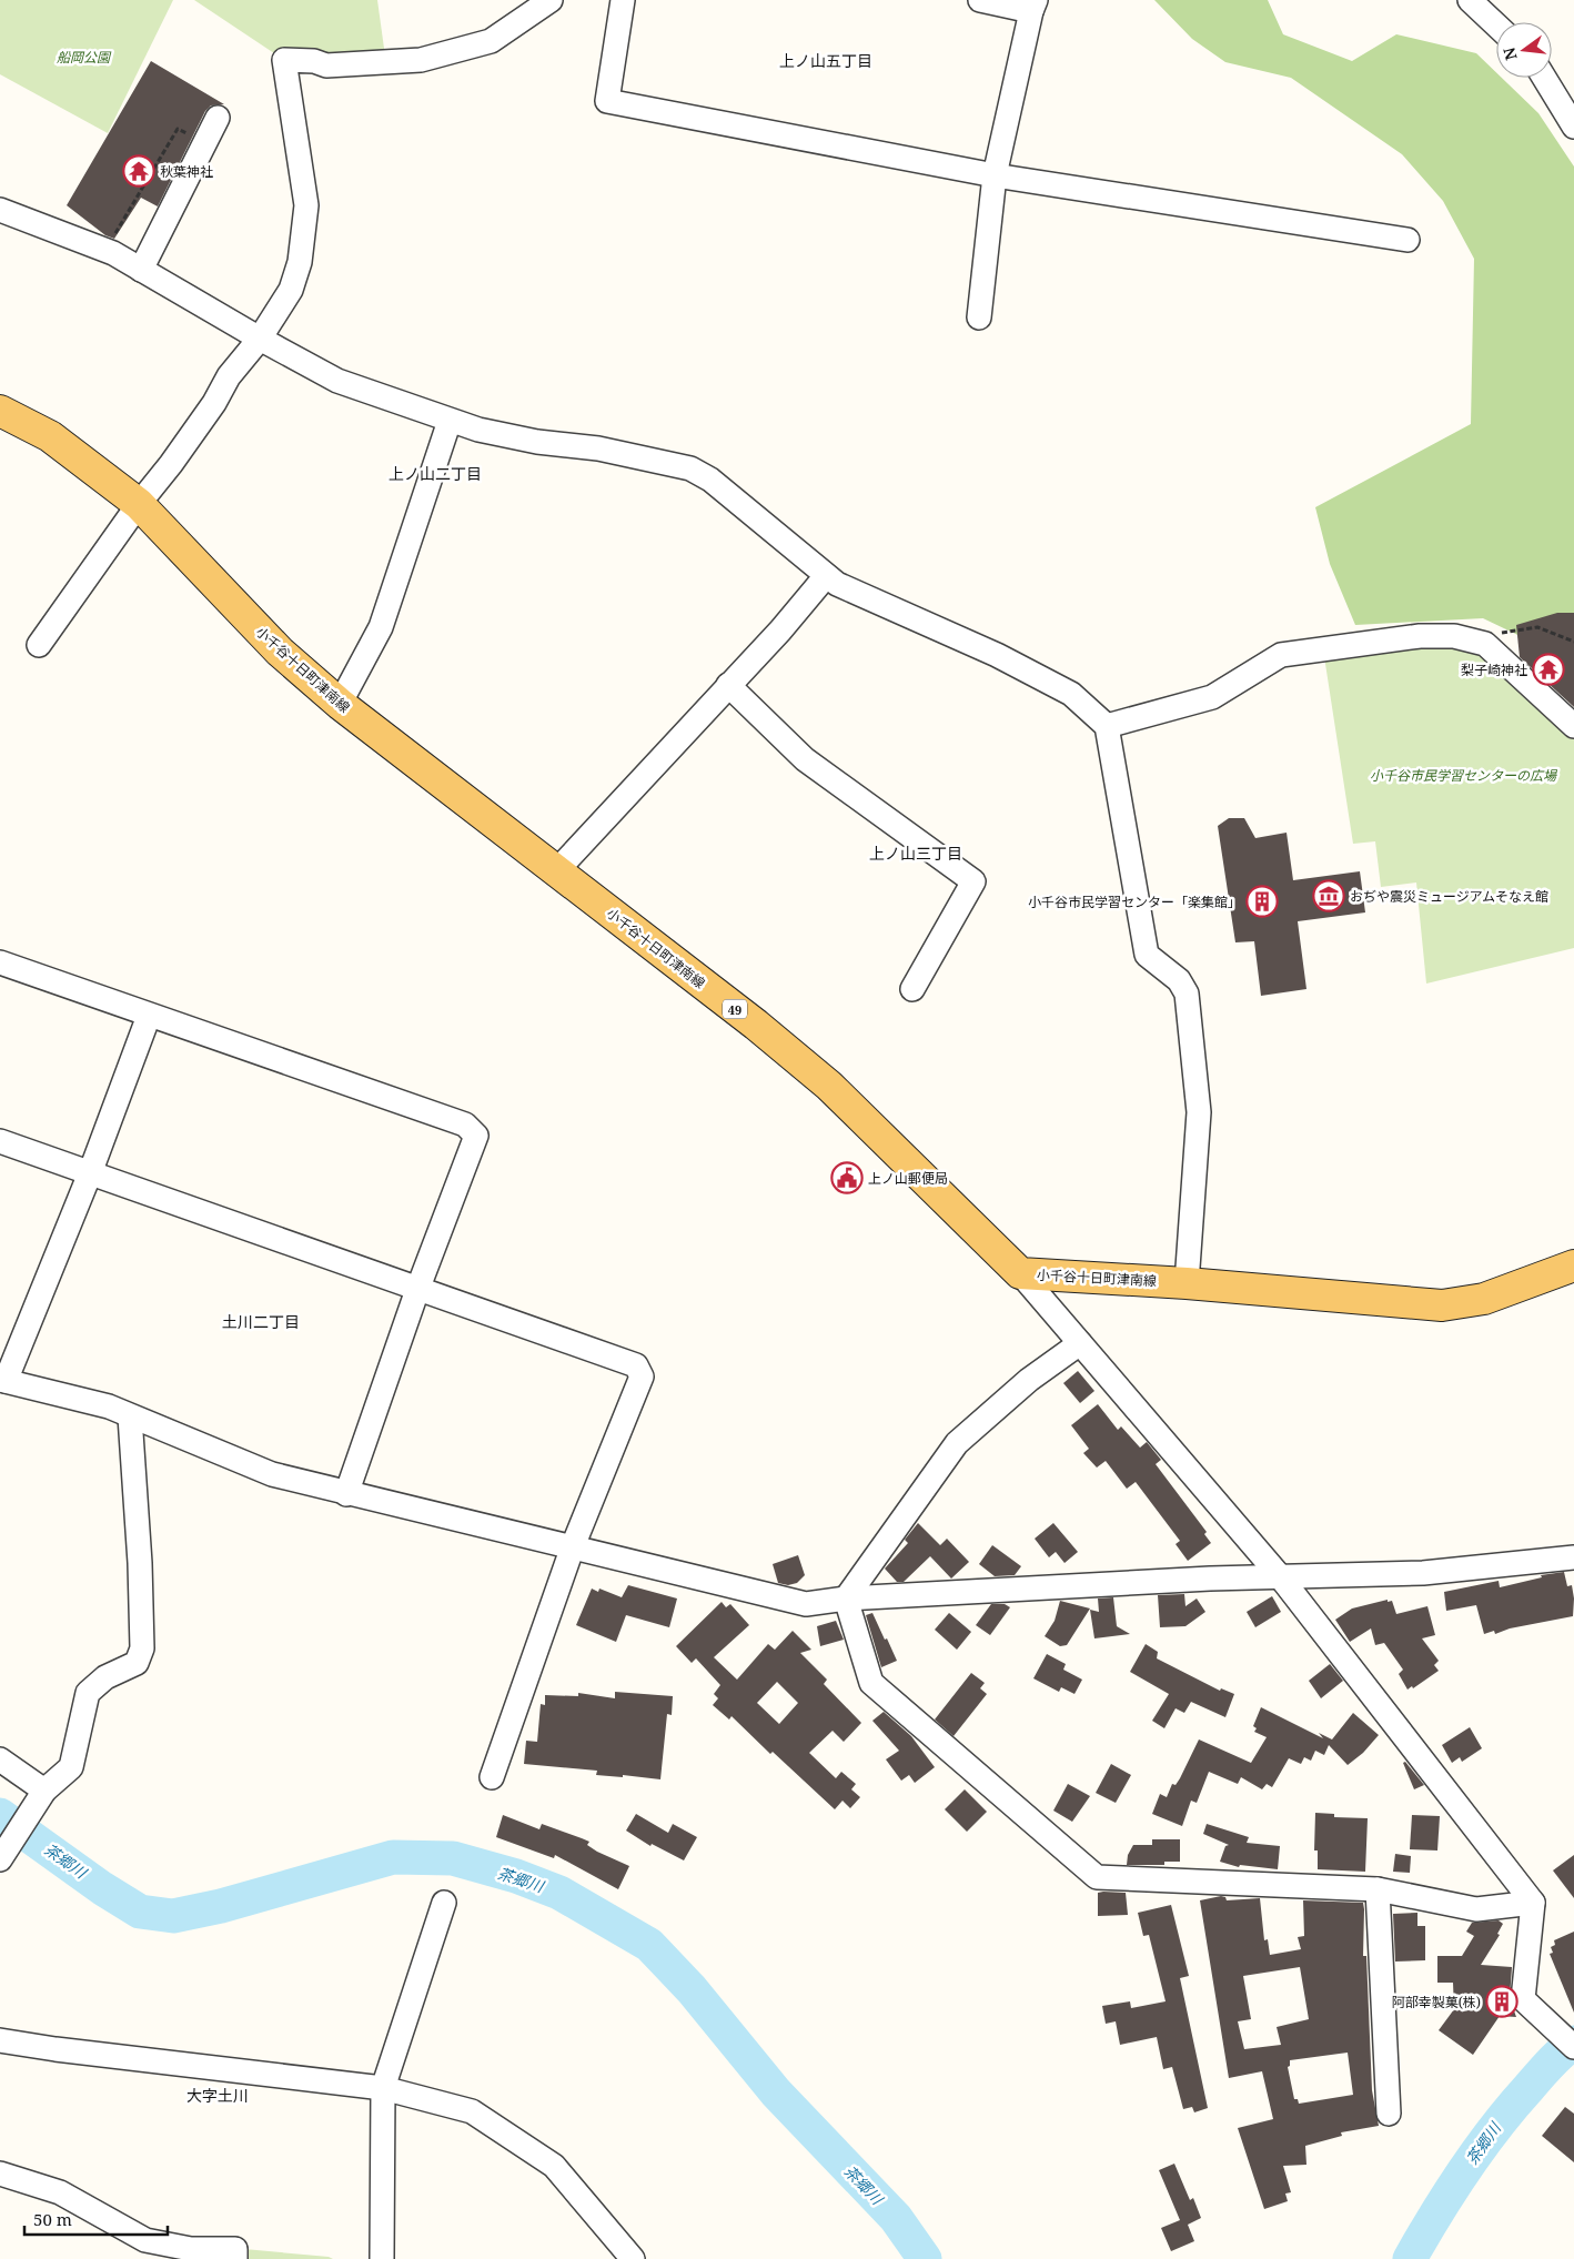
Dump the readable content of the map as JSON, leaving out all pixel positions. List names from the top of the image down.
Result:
{
  "streets": {
    "main road": ["小千谷十日町津南線", "49"]
  },
  "districts": [
    "上ノ山五丁目",
    "上ノ山二丁目",
    "上ノ山三丁目",
    "土川二丁目",
    "大字土川"
  ],
  "water": ["茶郷川"],
  "parks": ["船岡公園", "小千谷市民学習センターの広場"],
  "places": {
    "temple": ["秋葉神社", "梨子崎神社"],
    "museum": ["おぢや震災ミュージアムそなえ館"],
    "building": ["小千谷市民学習センター「楽集館」", "阿部幸製菓(株)"],
    "public building": ["上ノ山郵便局"]
  },
  "scale_bar": "50 m",
  "north": "left"
}
